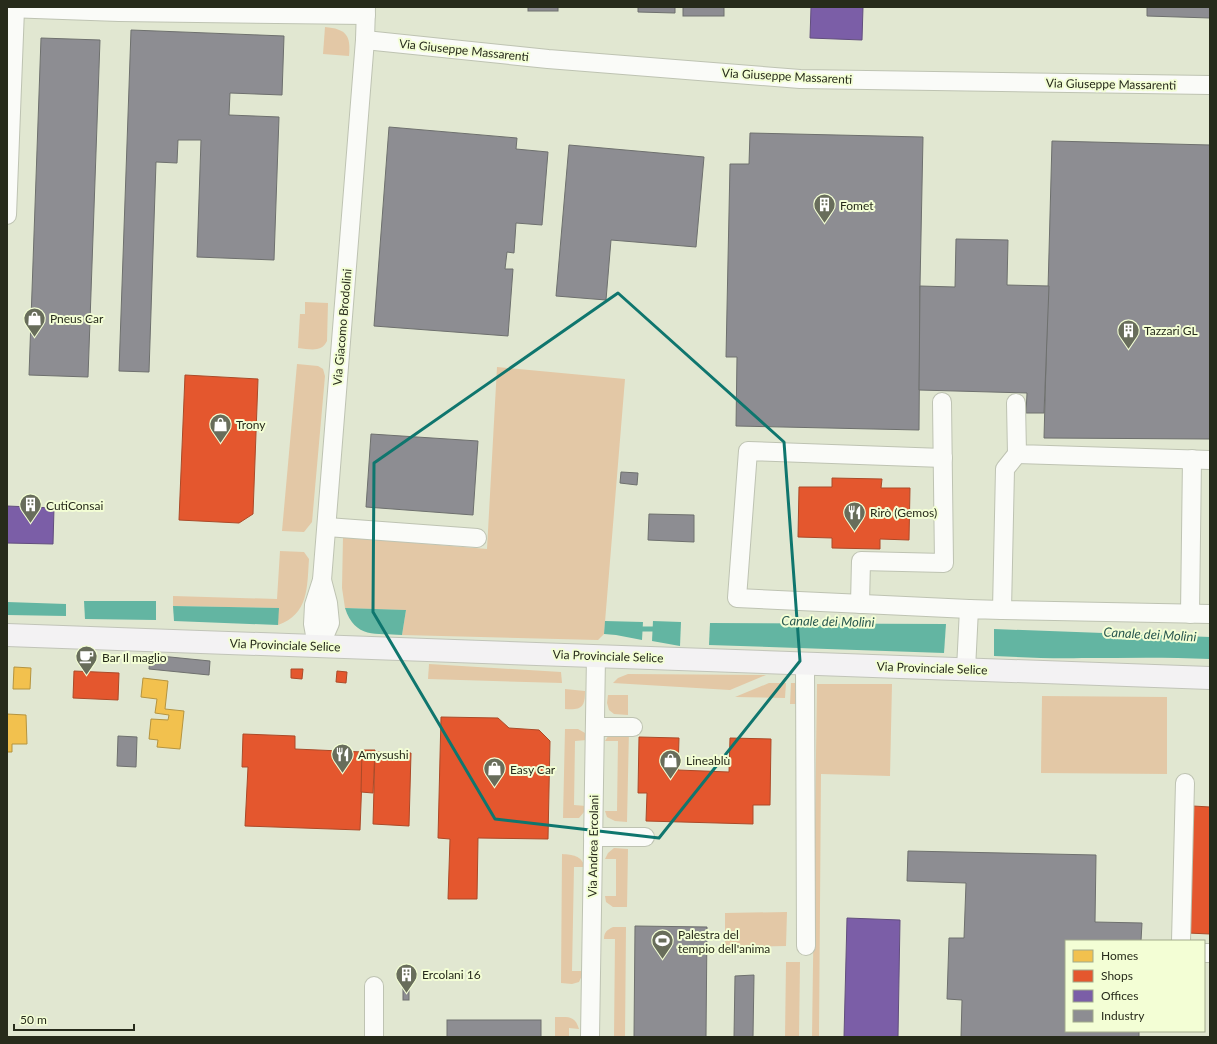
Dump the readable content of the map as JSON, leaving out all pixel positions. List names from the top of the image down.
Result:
{
  "streets": {
    "main road": ["Via Provinciale Selice"],
    "street": ["Via Giuseppe Massarenti", "Via Giacomo Brodolini", "Via Andrea Ercolani"]
  },
  "crossings": [
    ["Via Giuseppe Massarenti", "Via Giacomo Brodolini"],
    ["Via Provinciale Selice", "Via Andrea Ercolani"]
  ],
  "water": ["Canale dei Molini"],
  "places": {
    "building": [
      "Fomet",
      "Tazzari GL",
      "CutiConsai",
      "Ercolani 16"
    ],
    "shop": [
      "Pneus Car",
      "Trony",
      "Lineablù",
      "Easy Car"
    ],
    "restaurant": ["Rirò (Gemos)", "Amysushi"],
    "cafe": ["Bar Il maglio"],
    "sports": ["Palestra del tempio dell'anima"]
  },
  "legend": [
    "Homes",
    "Shops",
    "Offices",
    "Industry"
  ],
  "scale_bar": "50 m"
}
